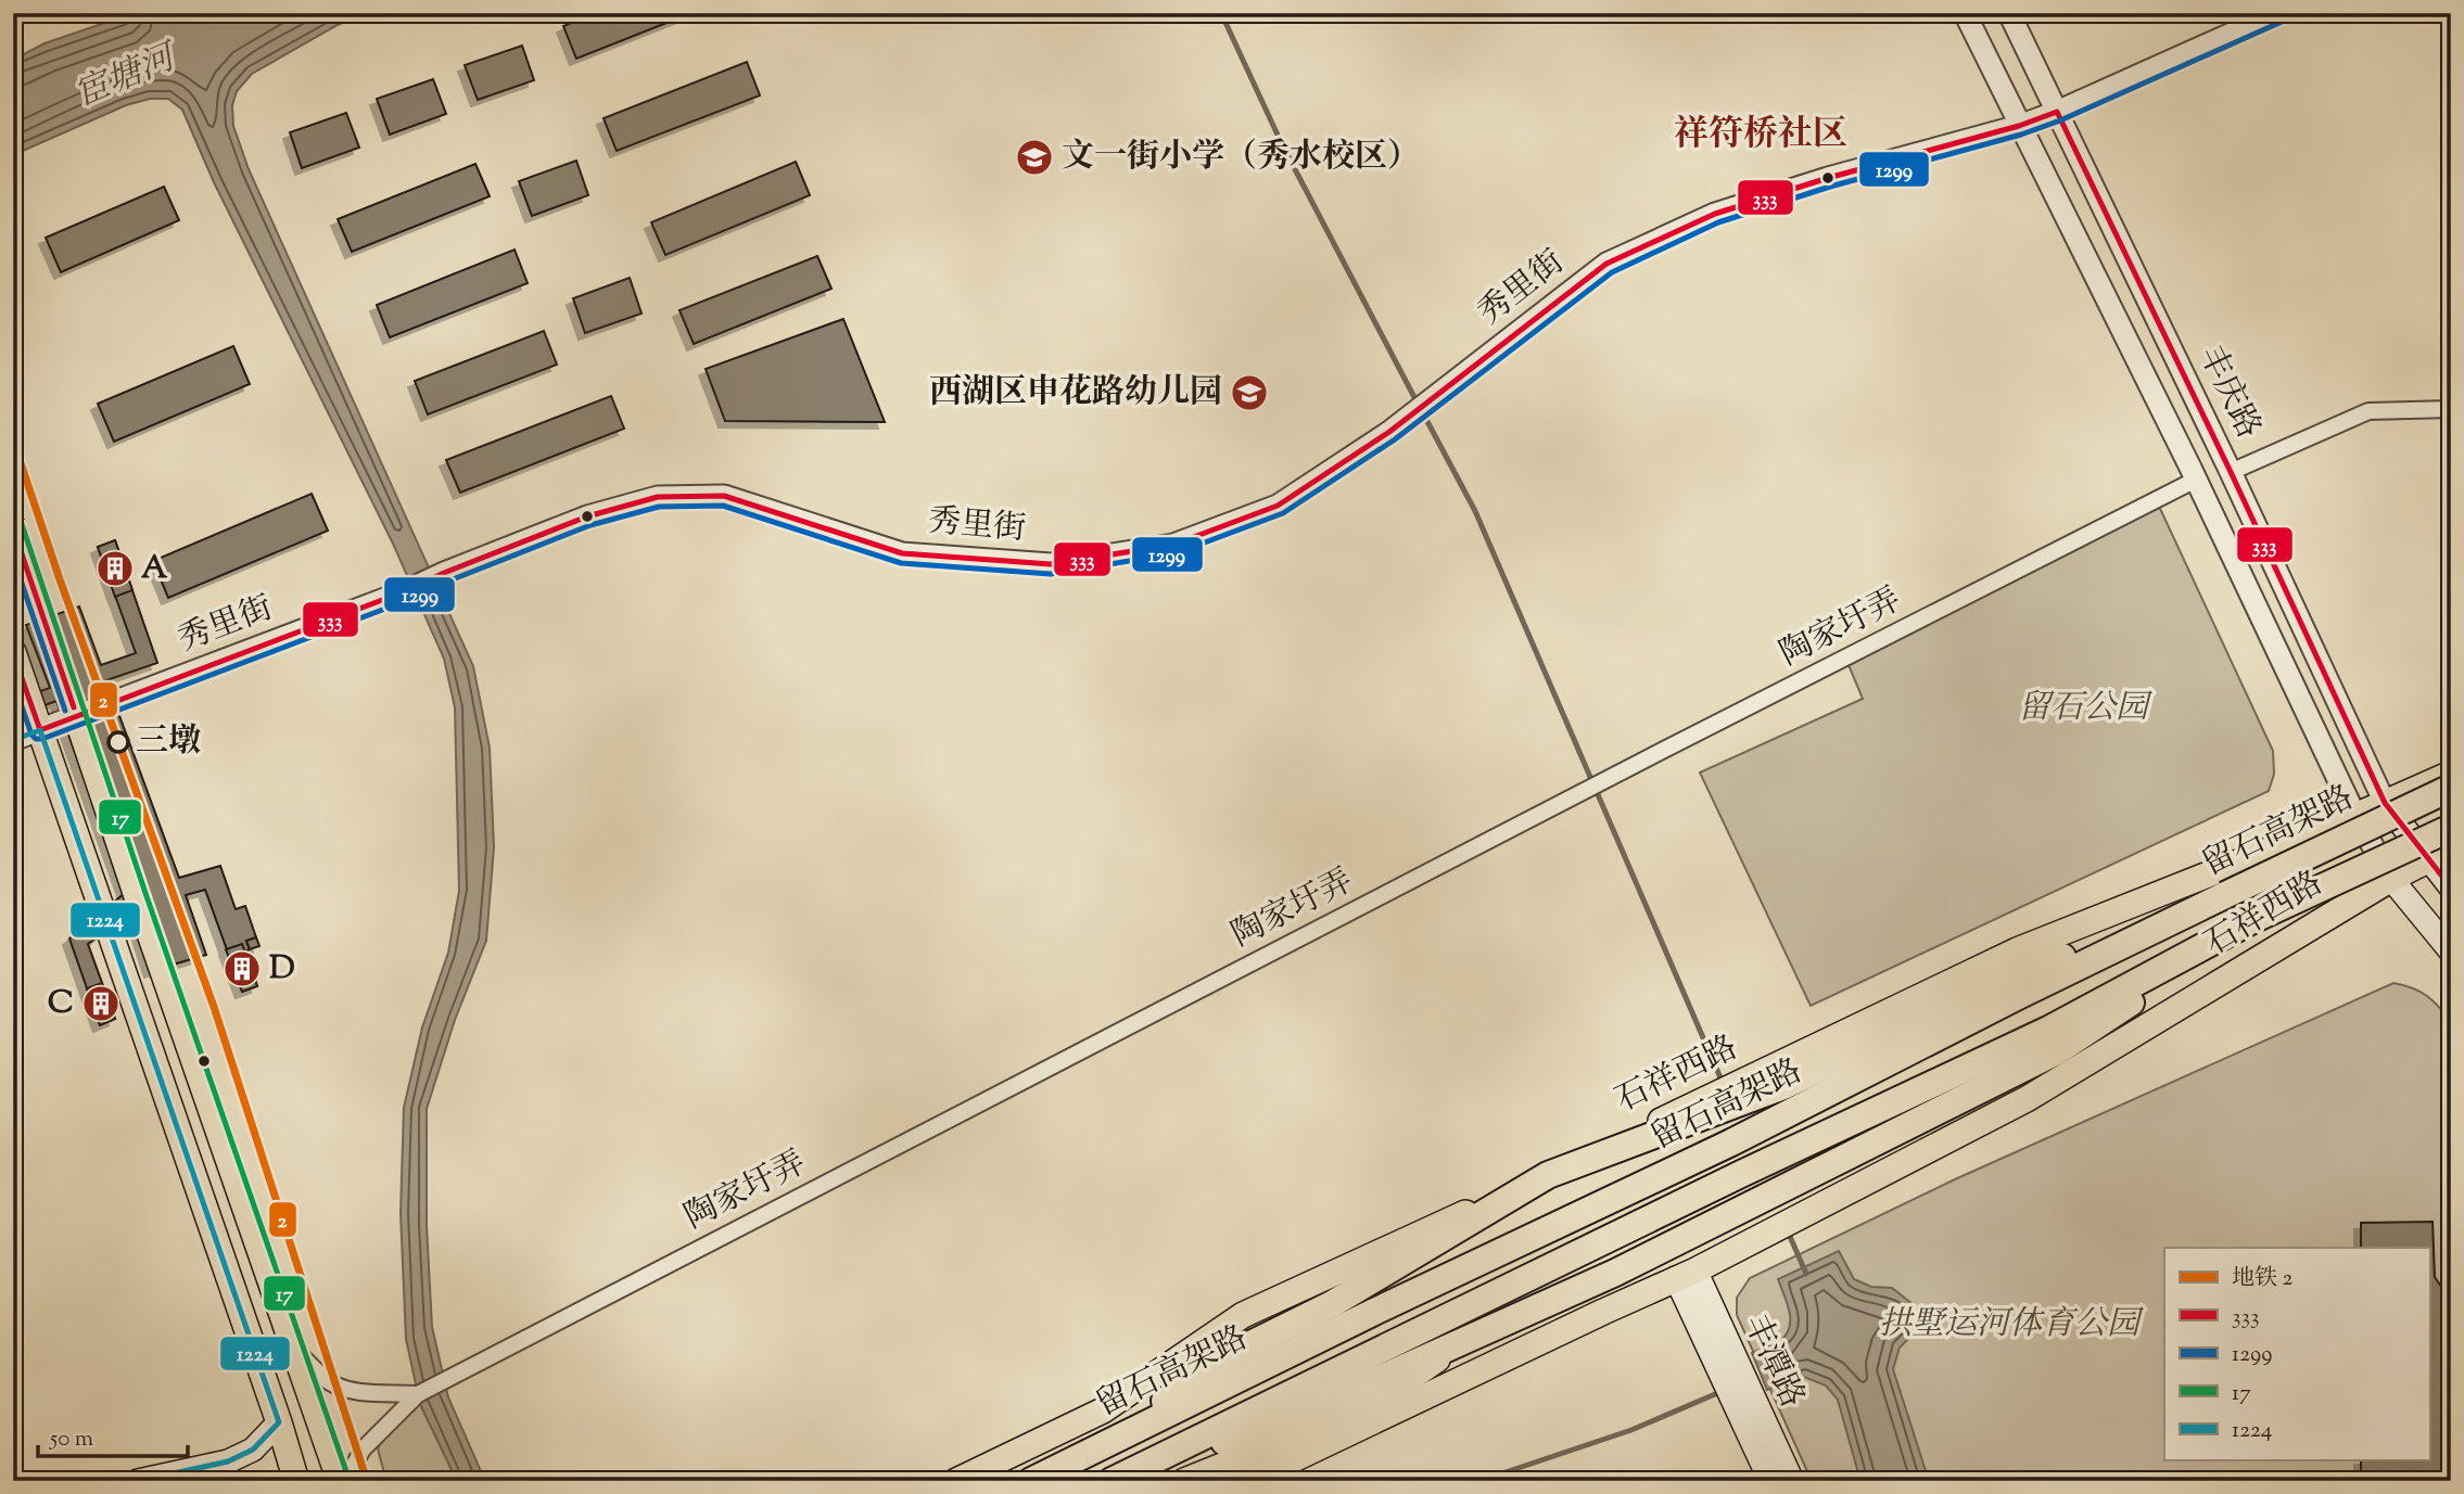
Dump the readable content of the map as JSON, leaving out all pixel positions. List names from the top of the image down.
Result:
{
  "streets": {
    "highway": ["留石高架路"],
    "main road": ["石祥西路", "丰潭路"],
    "street": ["秀里街", "丰庆路", "陶家圩弄"]
  },
  "crossings": [
    ["秀里街", "丰庆路"],
    ["丰庆路", "陶家圩弄"],
    ["丰庆路", "石祥西路"]
  ],
  "districts": ["祥符桥社区"],
  "water": ["宦塘河"],
  "parks": ["留石公园", "拱墅运河体育公园"],
  "places": {
    "school or university": ["文一街小学（秀水校区）", "西湖区申花路幼儿园"],
    "building": ["A", "D", "C"],
    "other": ["三墩"]
  },
  "lines": [
    "transit line 1299",
    "transit line 333",
    "metro line 2",
    "transit line 17",
    "transit line 1224"
  ],
  "legend": [
    "地铁 2",
    "333",
    "1299",
    "17",
    "1224"
  ],
  "scale_bar": "50 m"
}
